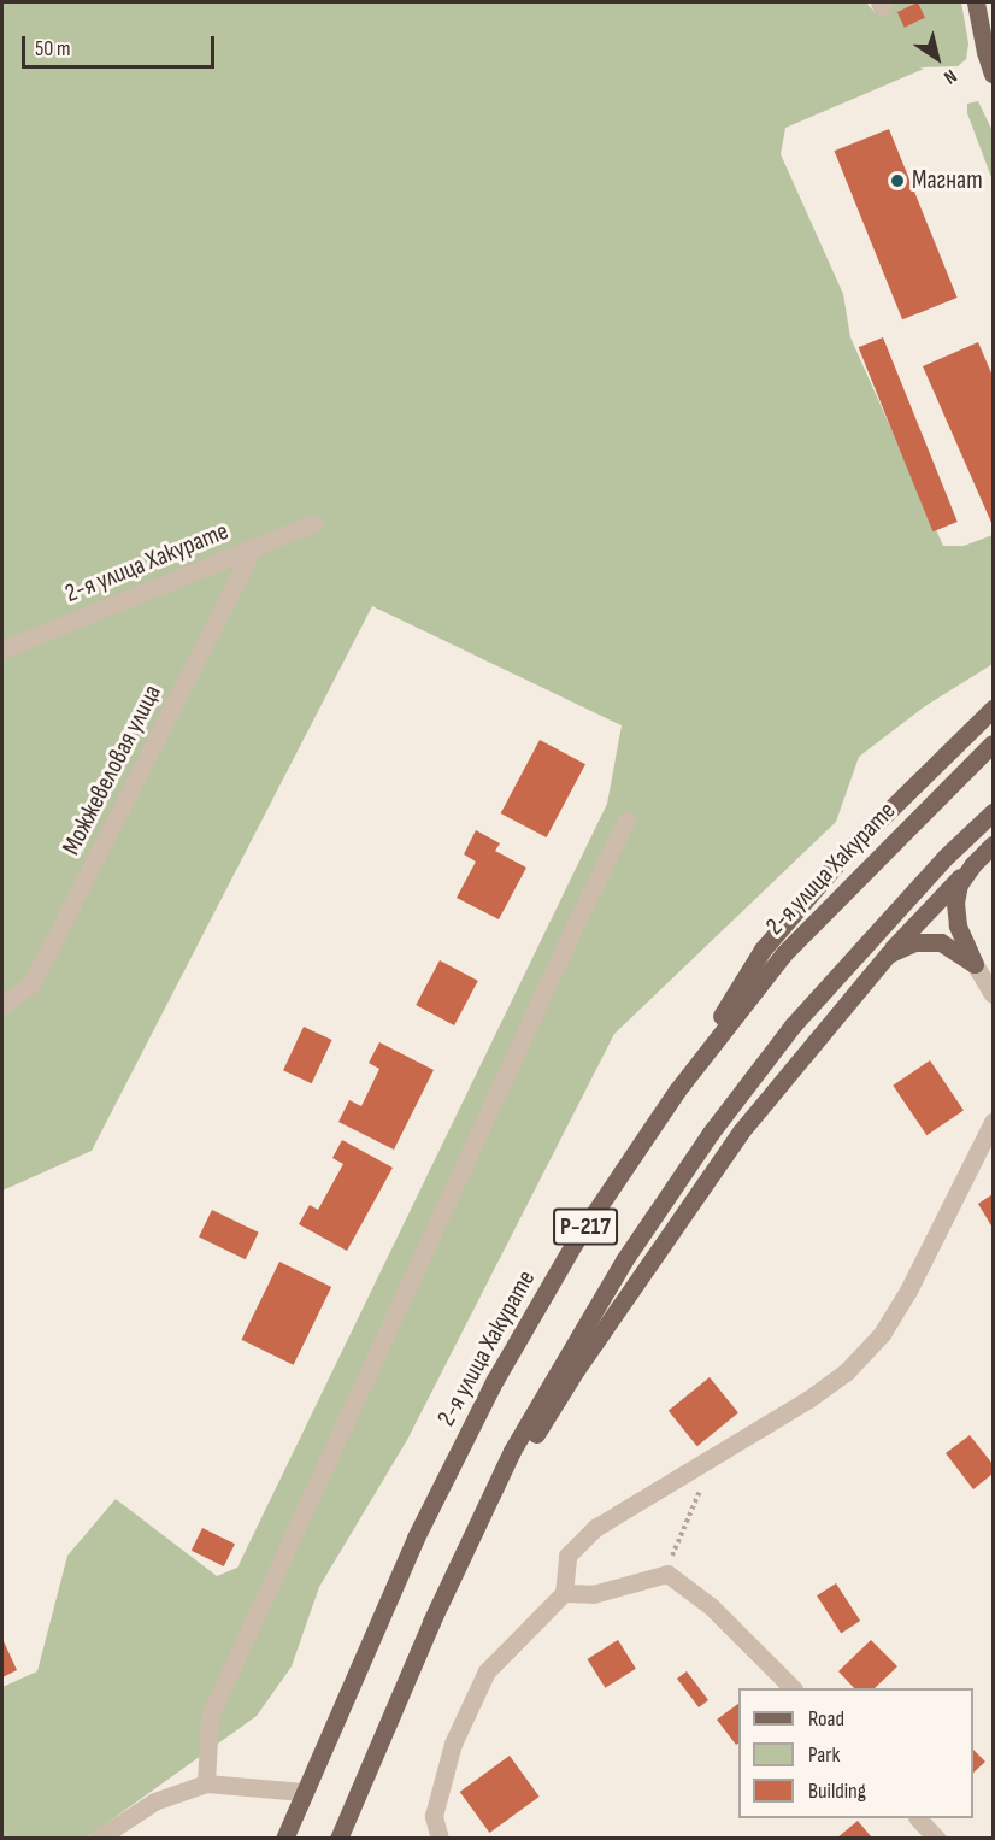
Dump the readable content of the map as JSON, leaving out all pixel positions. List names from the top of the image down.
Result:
{
  "streets": {
    "main road": ["2-я улица Хакурате", "Р-217"],
    "street": ["Можжевеловая улица"]
  },
  "crossings": [
    ["2-я улица Хакурате", "Можжевеловая улица"]
  ],
  "places": ["Магнат"],
  "legend": ["Road", "Park", "Building"],
  "scale_bar": "50 m",
  "north": "bottom right"
}
